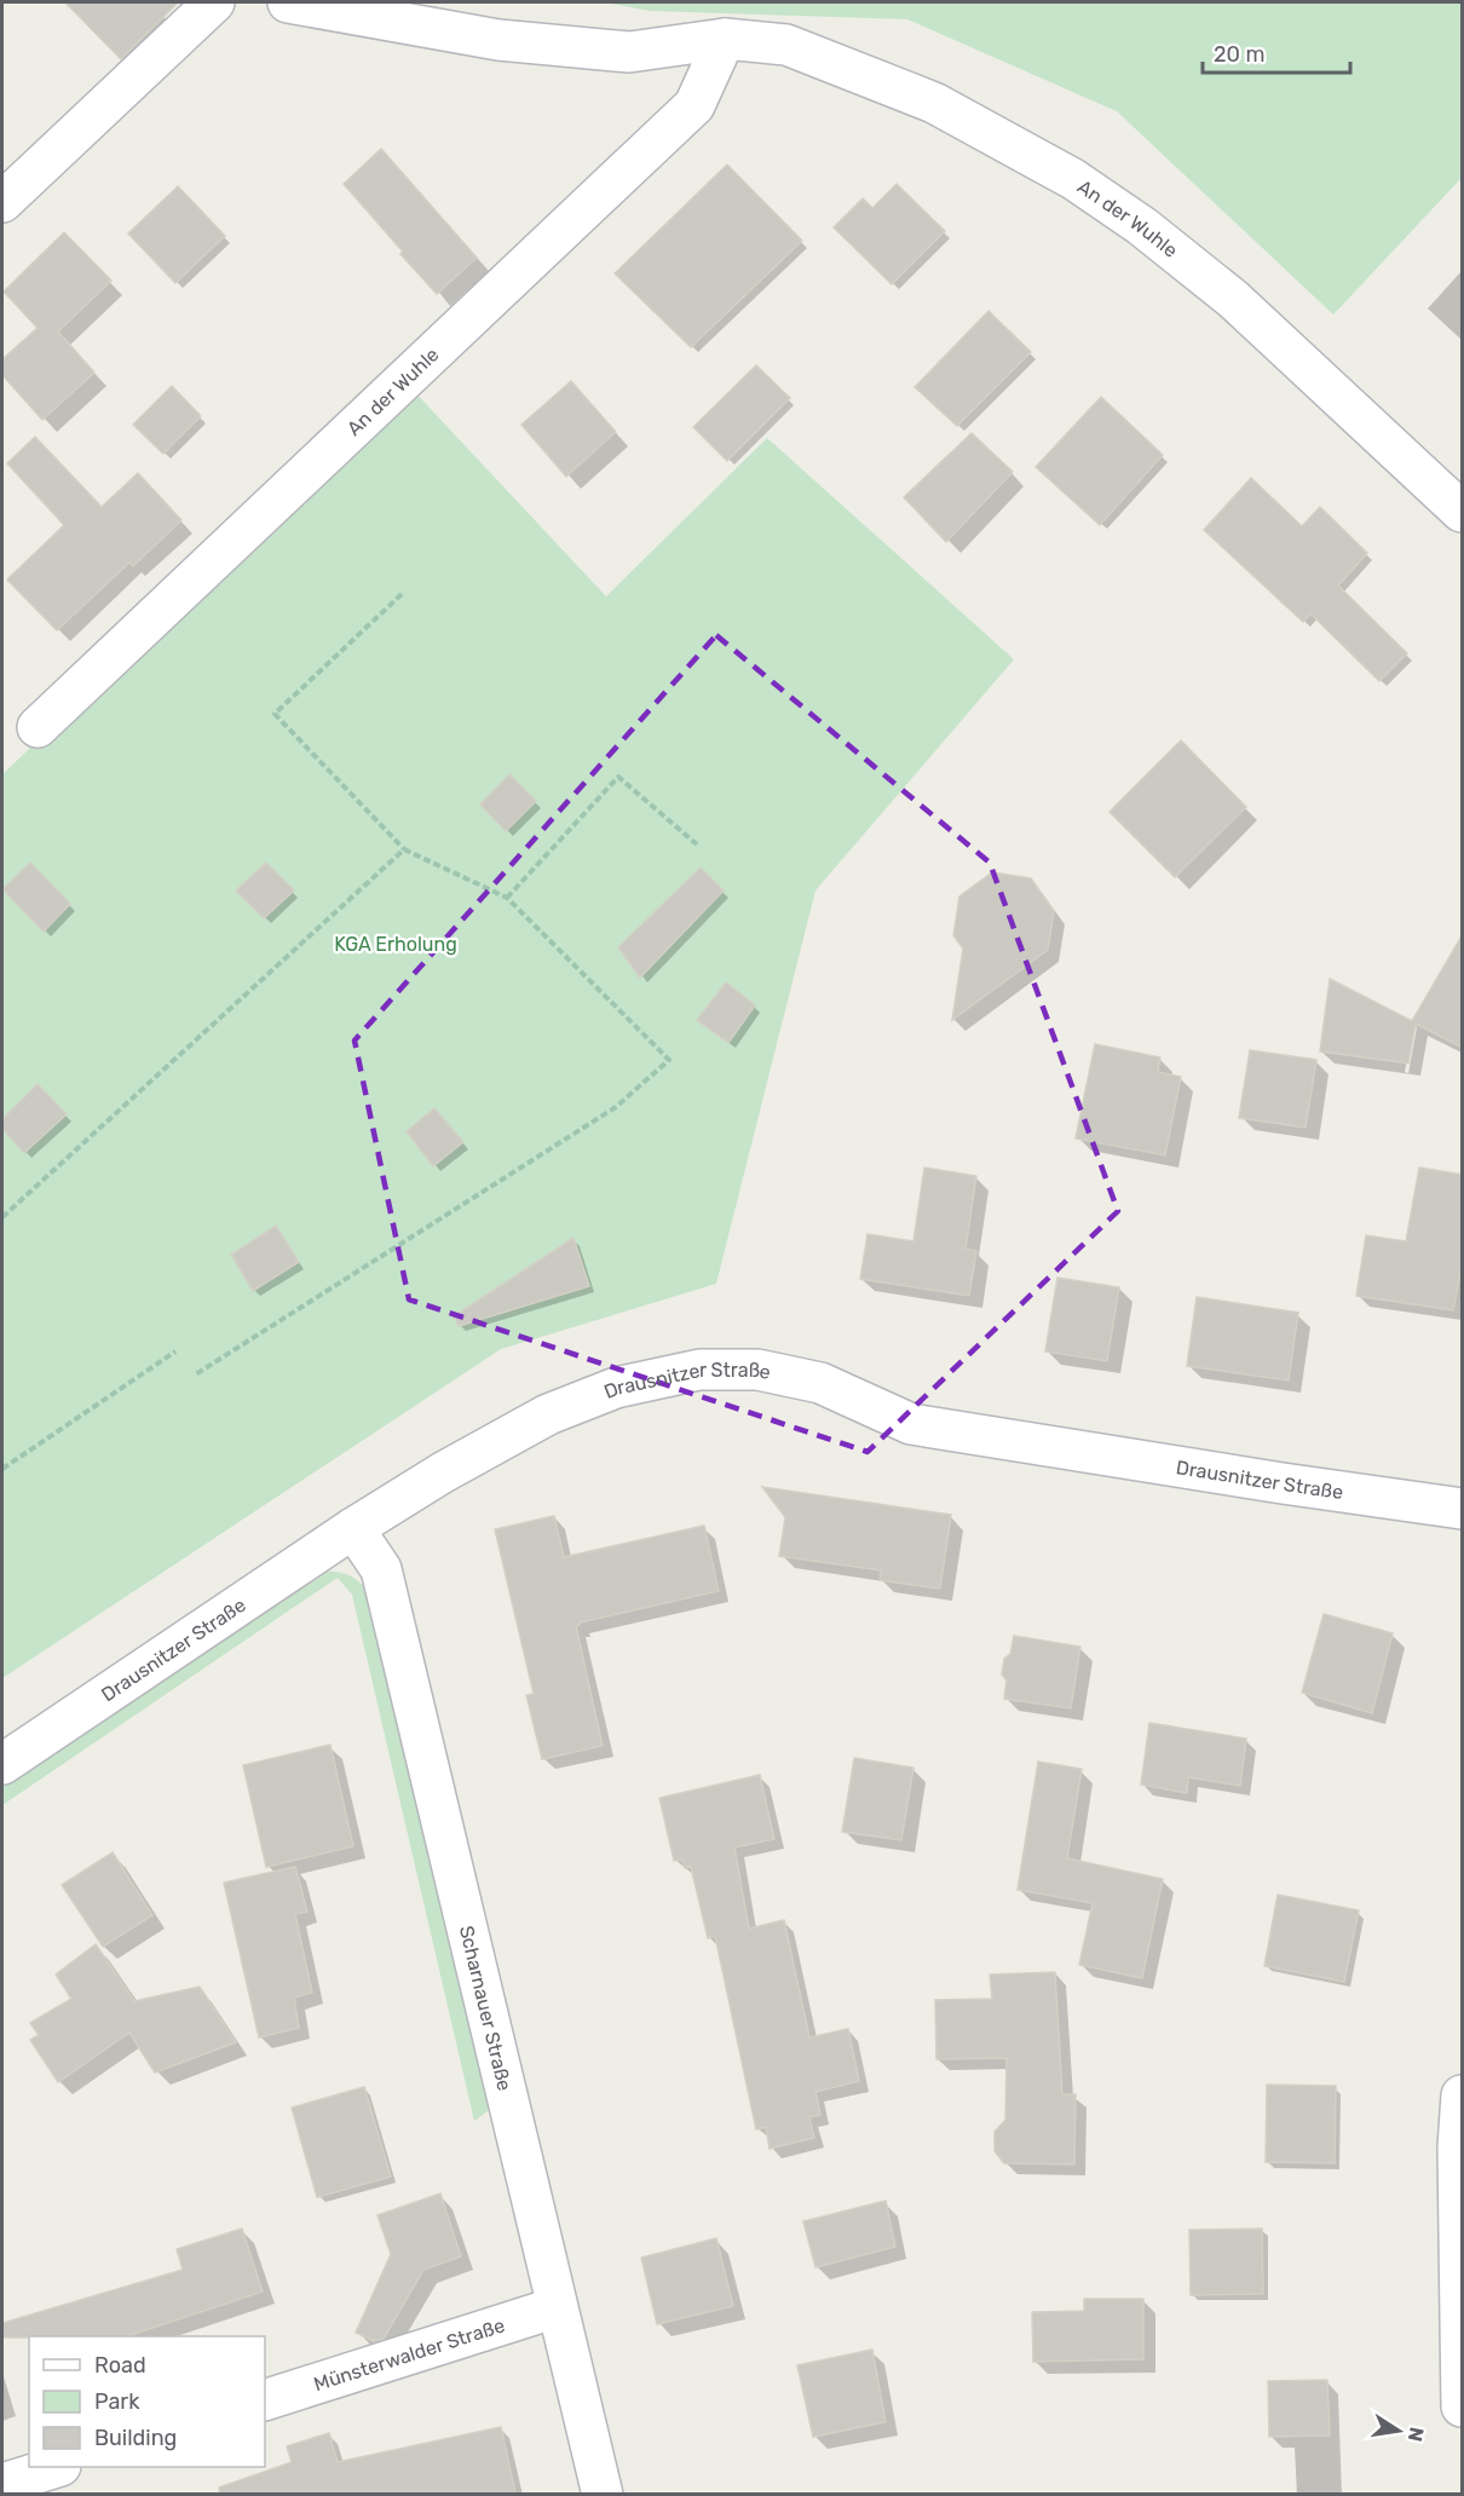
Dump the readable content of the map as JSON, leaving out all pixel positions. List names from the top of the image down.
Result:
{
  "streets": {
    "street": [
      "An der Wuhle",
      "Drausnitzer Straße",
      "Scharnauer Straße",
      "Münsterwalder Straße"
    ]
  },
  "crossings": [
    ["Drausnitzer Straße", "Scharnauer Straße"],
    ["Scharnauer Straße", "Münsterwalder Straße"]
  ],
  "parks": ["KGA Erholung"],
  "legend": ["Road", "Park", "Building"],
  "scale_bar": "20 m",
  "north": "right"
}
